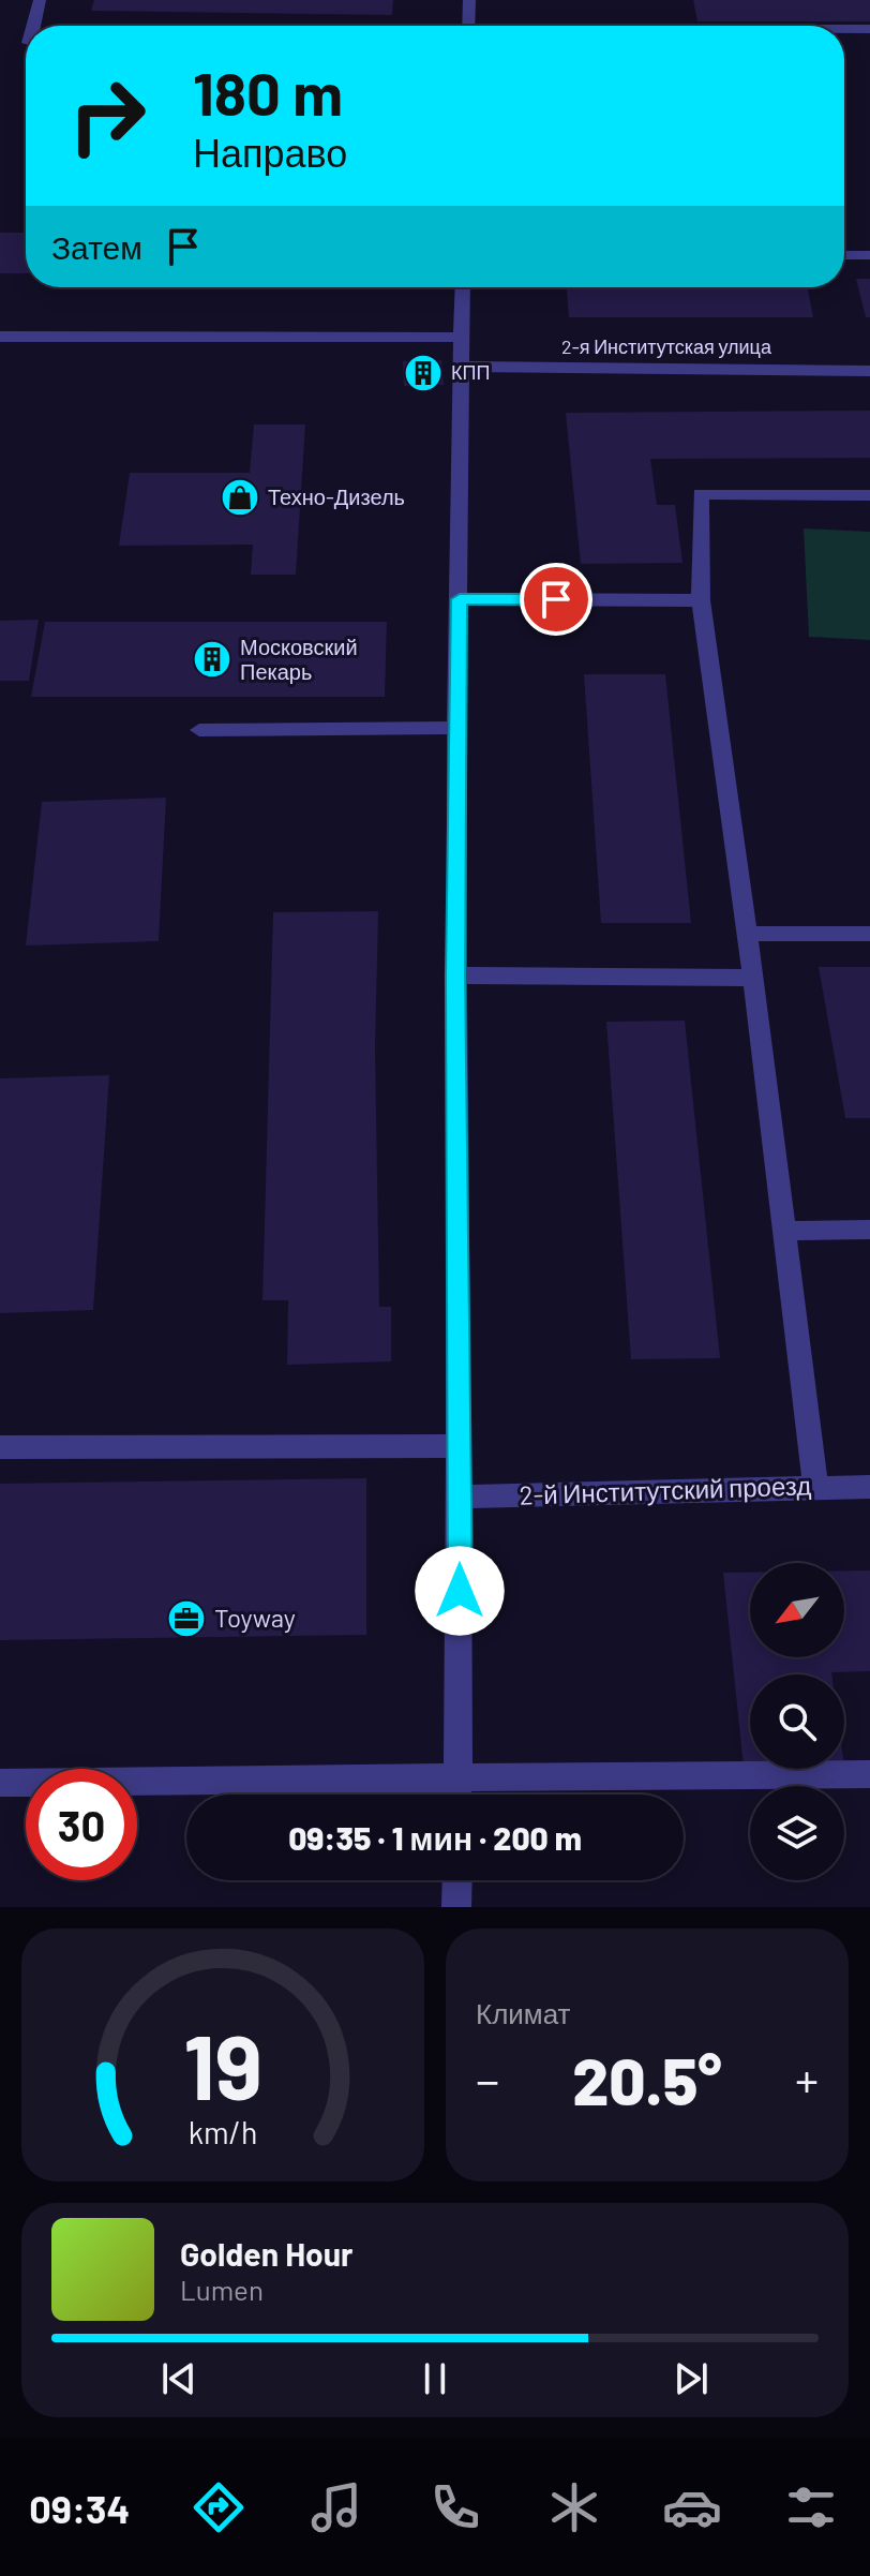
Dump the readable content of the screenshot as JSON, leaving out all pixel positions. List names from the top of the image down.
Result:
{
  "streets": {
    "street": ["2-я Институтская улица", "2-й Институтский проезд"]
  },
  "places": {
    "building": ["КПП", "Московский Пекарь"],
    "shop": ["Техно-Дизель"],
    "office": ["Toyway"]
  },
  "north": "bottom left",
  "page": {
    "turn": ["180 m", "Направо"],
    "then": "Затем",
    "limit": "30",
    "trip": "09:35 · 1 мин · 200 m",
    "tile": "Климат",
    "heat": ["−", "20.5°", "+"],
    "song": ["Golden Hour", "Lumen"],
    "tabs": "09:34",
    "gauge": ["19", "km/h"]
  }
}
